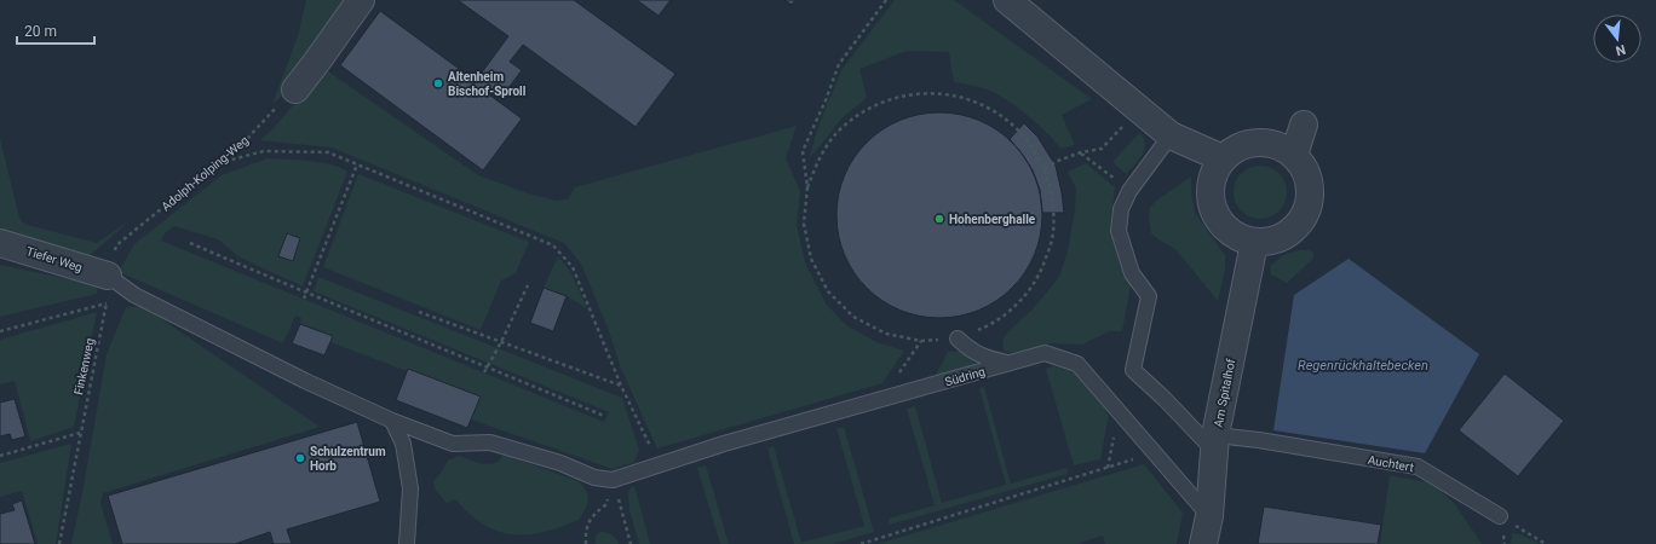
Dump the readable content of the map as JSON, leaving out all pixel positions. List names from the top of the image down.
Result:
{
  "streets": {
    "street": ["Tiefer Weg", "Am Spitalhof"],
    "lane": ["Südring", "Auchtert"],
    "path": ["Adolph-Kolping-Weg", "Finkenweg"]
  },
  "crossings": [
    ["Adolph-Kolping-Weg", "Tiefer Weg"],
    ["Adolph-Kolping-Weg", "Finkenweg"],
    ["Tiefer Weg", "Finkenweg"],
    ["Südring", "Am Spitalhof"],
    ["Am Spitalhof", "Auchtert"]
  ],
  "water": ["Regenrückhaltebecken"],
  "places": ["Altenheim Bischof-Sproll", "Hohenberghalle", "Schulzentrum Horb"],
  "scale_bar": "20 m",
  "north": "bottom"
}
